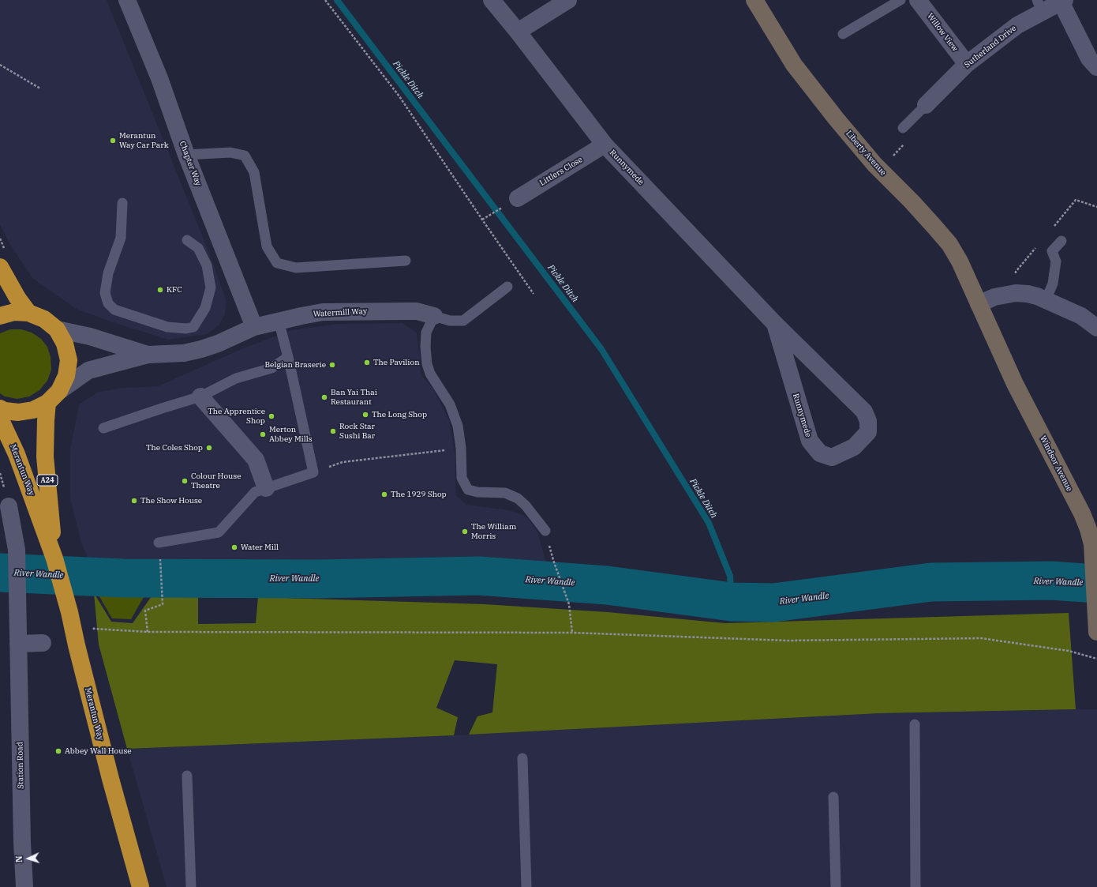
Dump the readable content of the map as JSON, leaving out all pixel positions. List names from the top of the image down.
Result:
{
  "streets": {
    "highway": ["Merantun Way", "A24"],
    "street": [
      "Willow View",
      "Sutherland Drive",
      "Liberty Avenue",
      "Chapter Way",
      "Runnymede",
      "Littlers Close",
      "Watermill Way",
      "Windsor Avenue",
      "Station Road"
    ]
  },
  "crossings": [
    ["Willow View", "Sutherland Drive"],
    ["Liberty Avenue", "Windsor Avenue"],
    ["Chapter Way", "Watermill Way"],
    ["Runnymede", "Littlers Close"]
  ],
  "water": ["Pickle Ditch", "River Wandle"],
  "places": [
    "Merantun Way Car Park",
    "KFC",
    "The Pavilion",
    "Belgian Braserie",
    "Ban Yai Thai Restaurant",
    "The Long Shop",
    "The Apprentice Shop",
    "Rock Star Sushi Bar",
    "Merton Abbey Mills",
    "The Coles Shop",
    "Colour House Theatre",
    "The 1929 Shop",
    "The Show House",
    "The William Morris",
    "Water Mill",
    "Abbey Wall House"
  ],
  "north": "left"
}
